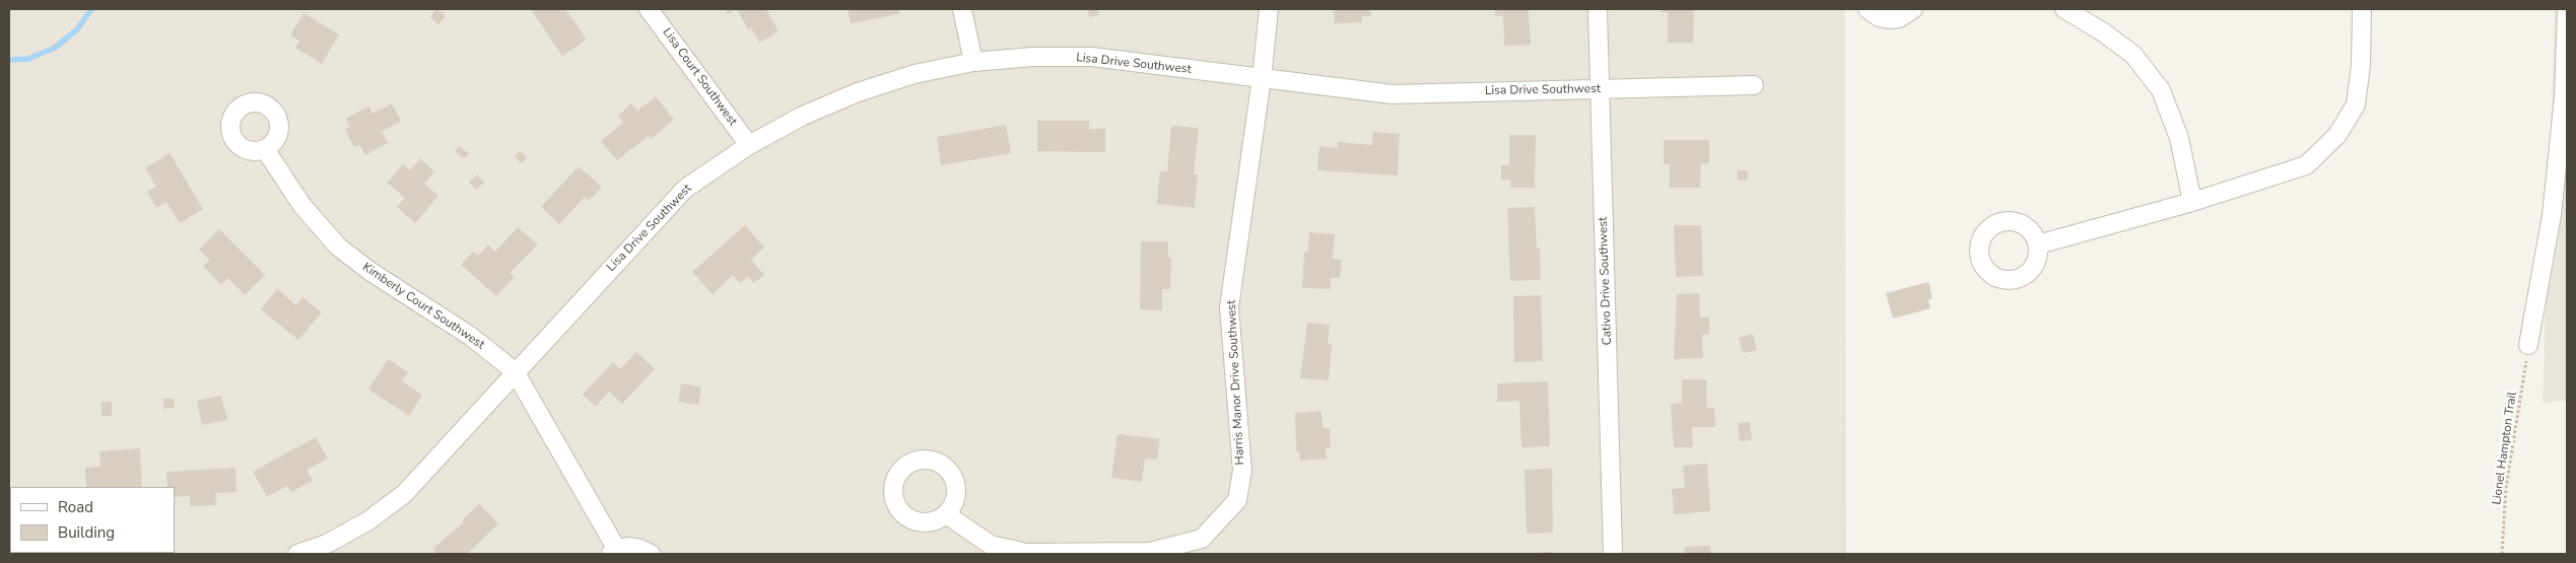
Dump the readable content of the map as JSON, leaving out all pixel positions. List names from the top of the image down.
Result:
{
  "streets": {
    "street": [
      "Lisa Drive Southwest",
      "Lisa Court Southwest",
      "Cativo Drive Southwest",
      "Kimberly Court Southwest",
      "Harris Manor Drive Southwest"
    ],
    "path": ["Lionel Hampton Trail"]
  },
  "crossings": [
    ["Lisa Drive Southwest", "Lisa Court Southwest"],
    ["Lisa Drive Southwest", "Cativo Drive Southwest"],
    ["Lisa Drive Southwest", "Kimberly Court Southwest"],
    ["Lisa Drive Southwest", "Harris Manor Drive Southwest"]
  ],
  "legend": ["Road", "Building"]
}
